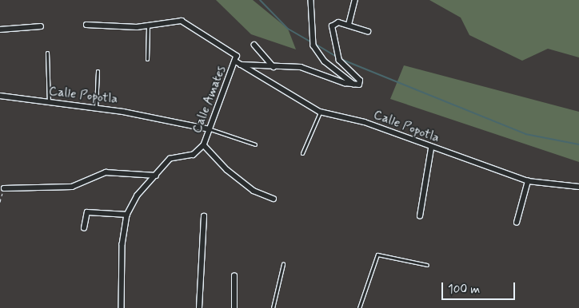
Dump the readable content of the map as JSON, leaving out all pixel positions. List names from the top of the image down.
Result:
{
  "streets": {
    "street": ["Calle Popotla", "Calle Amates"]
  },
  "crossings": [
    ["Calle Popotla", "Calle Amates"]
  ],
  "scale_bar": "100 m"
}
